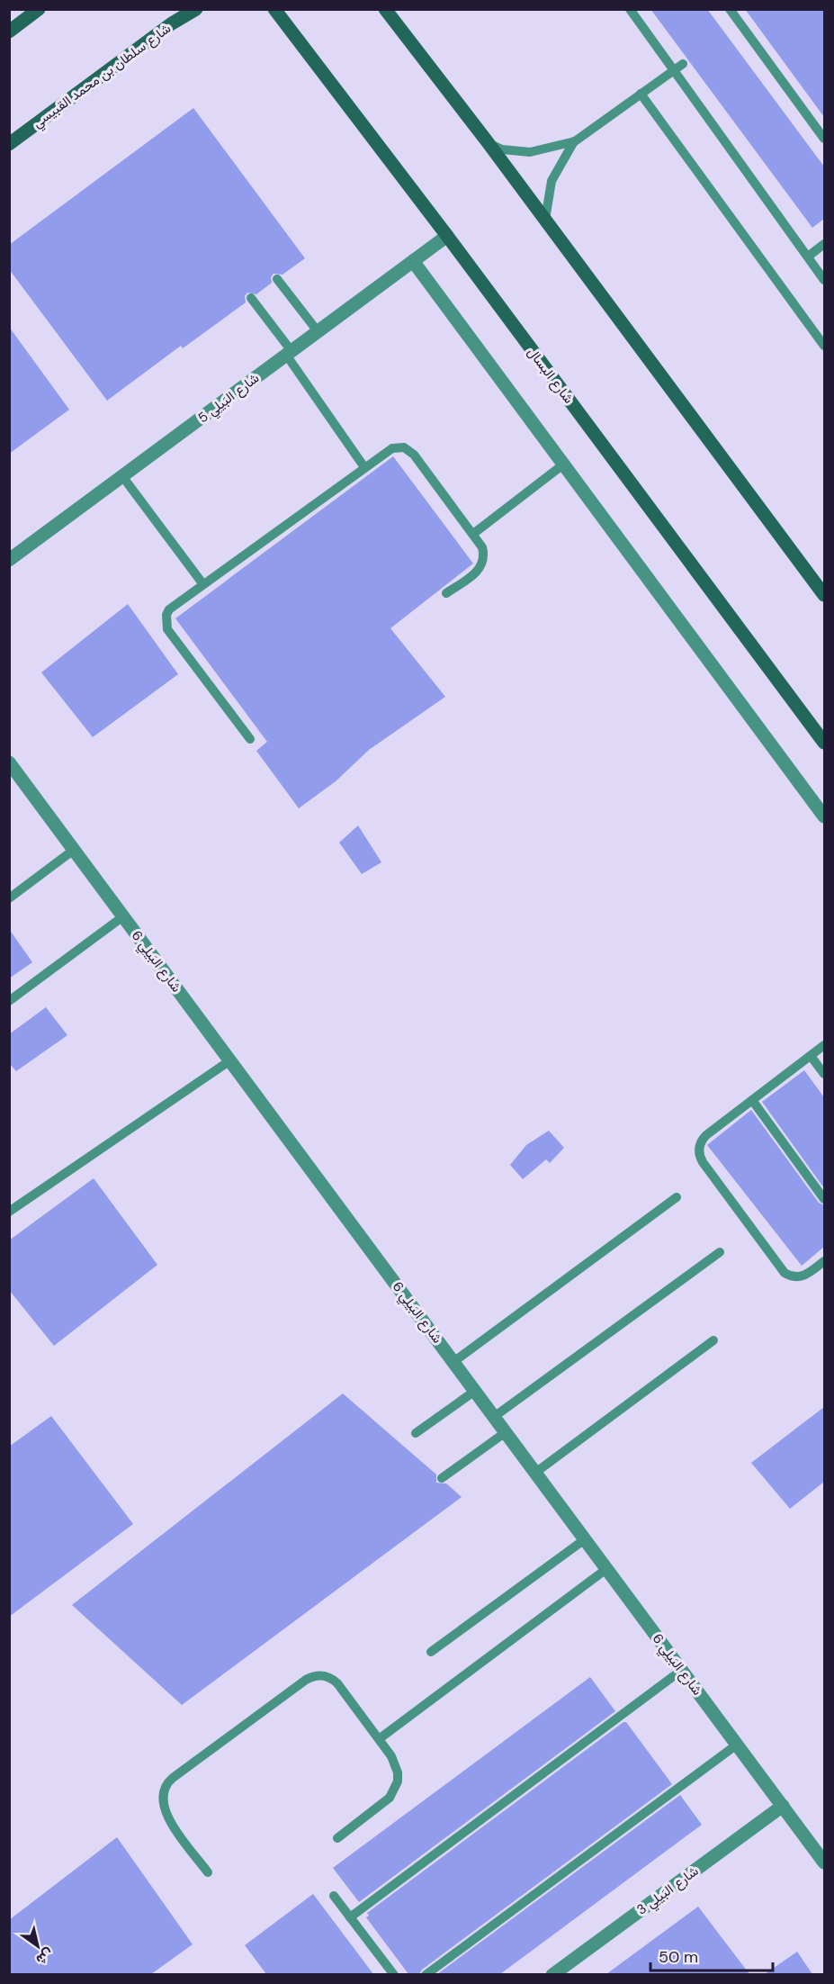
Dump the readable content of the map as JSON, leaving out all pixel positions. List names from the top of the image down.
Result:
{
  "streets": {
    "street": [
      "شارع سلطان بن محمد القبيسي",
      "شارع البسال",
      "شارع البَيلِي 5",
      "شارع البَيلِي 6",
      "شارع البَيلِي 3"
    ]
  },
  "crossings": [
    ["شارع البسال", "شارع البَيلِي 5"],
    ["شارع البَيلِي 6", "شارع البَيلِي 3"]
  ],
  "scale_bar": "50 m",
  "north": "bottom right"
}
